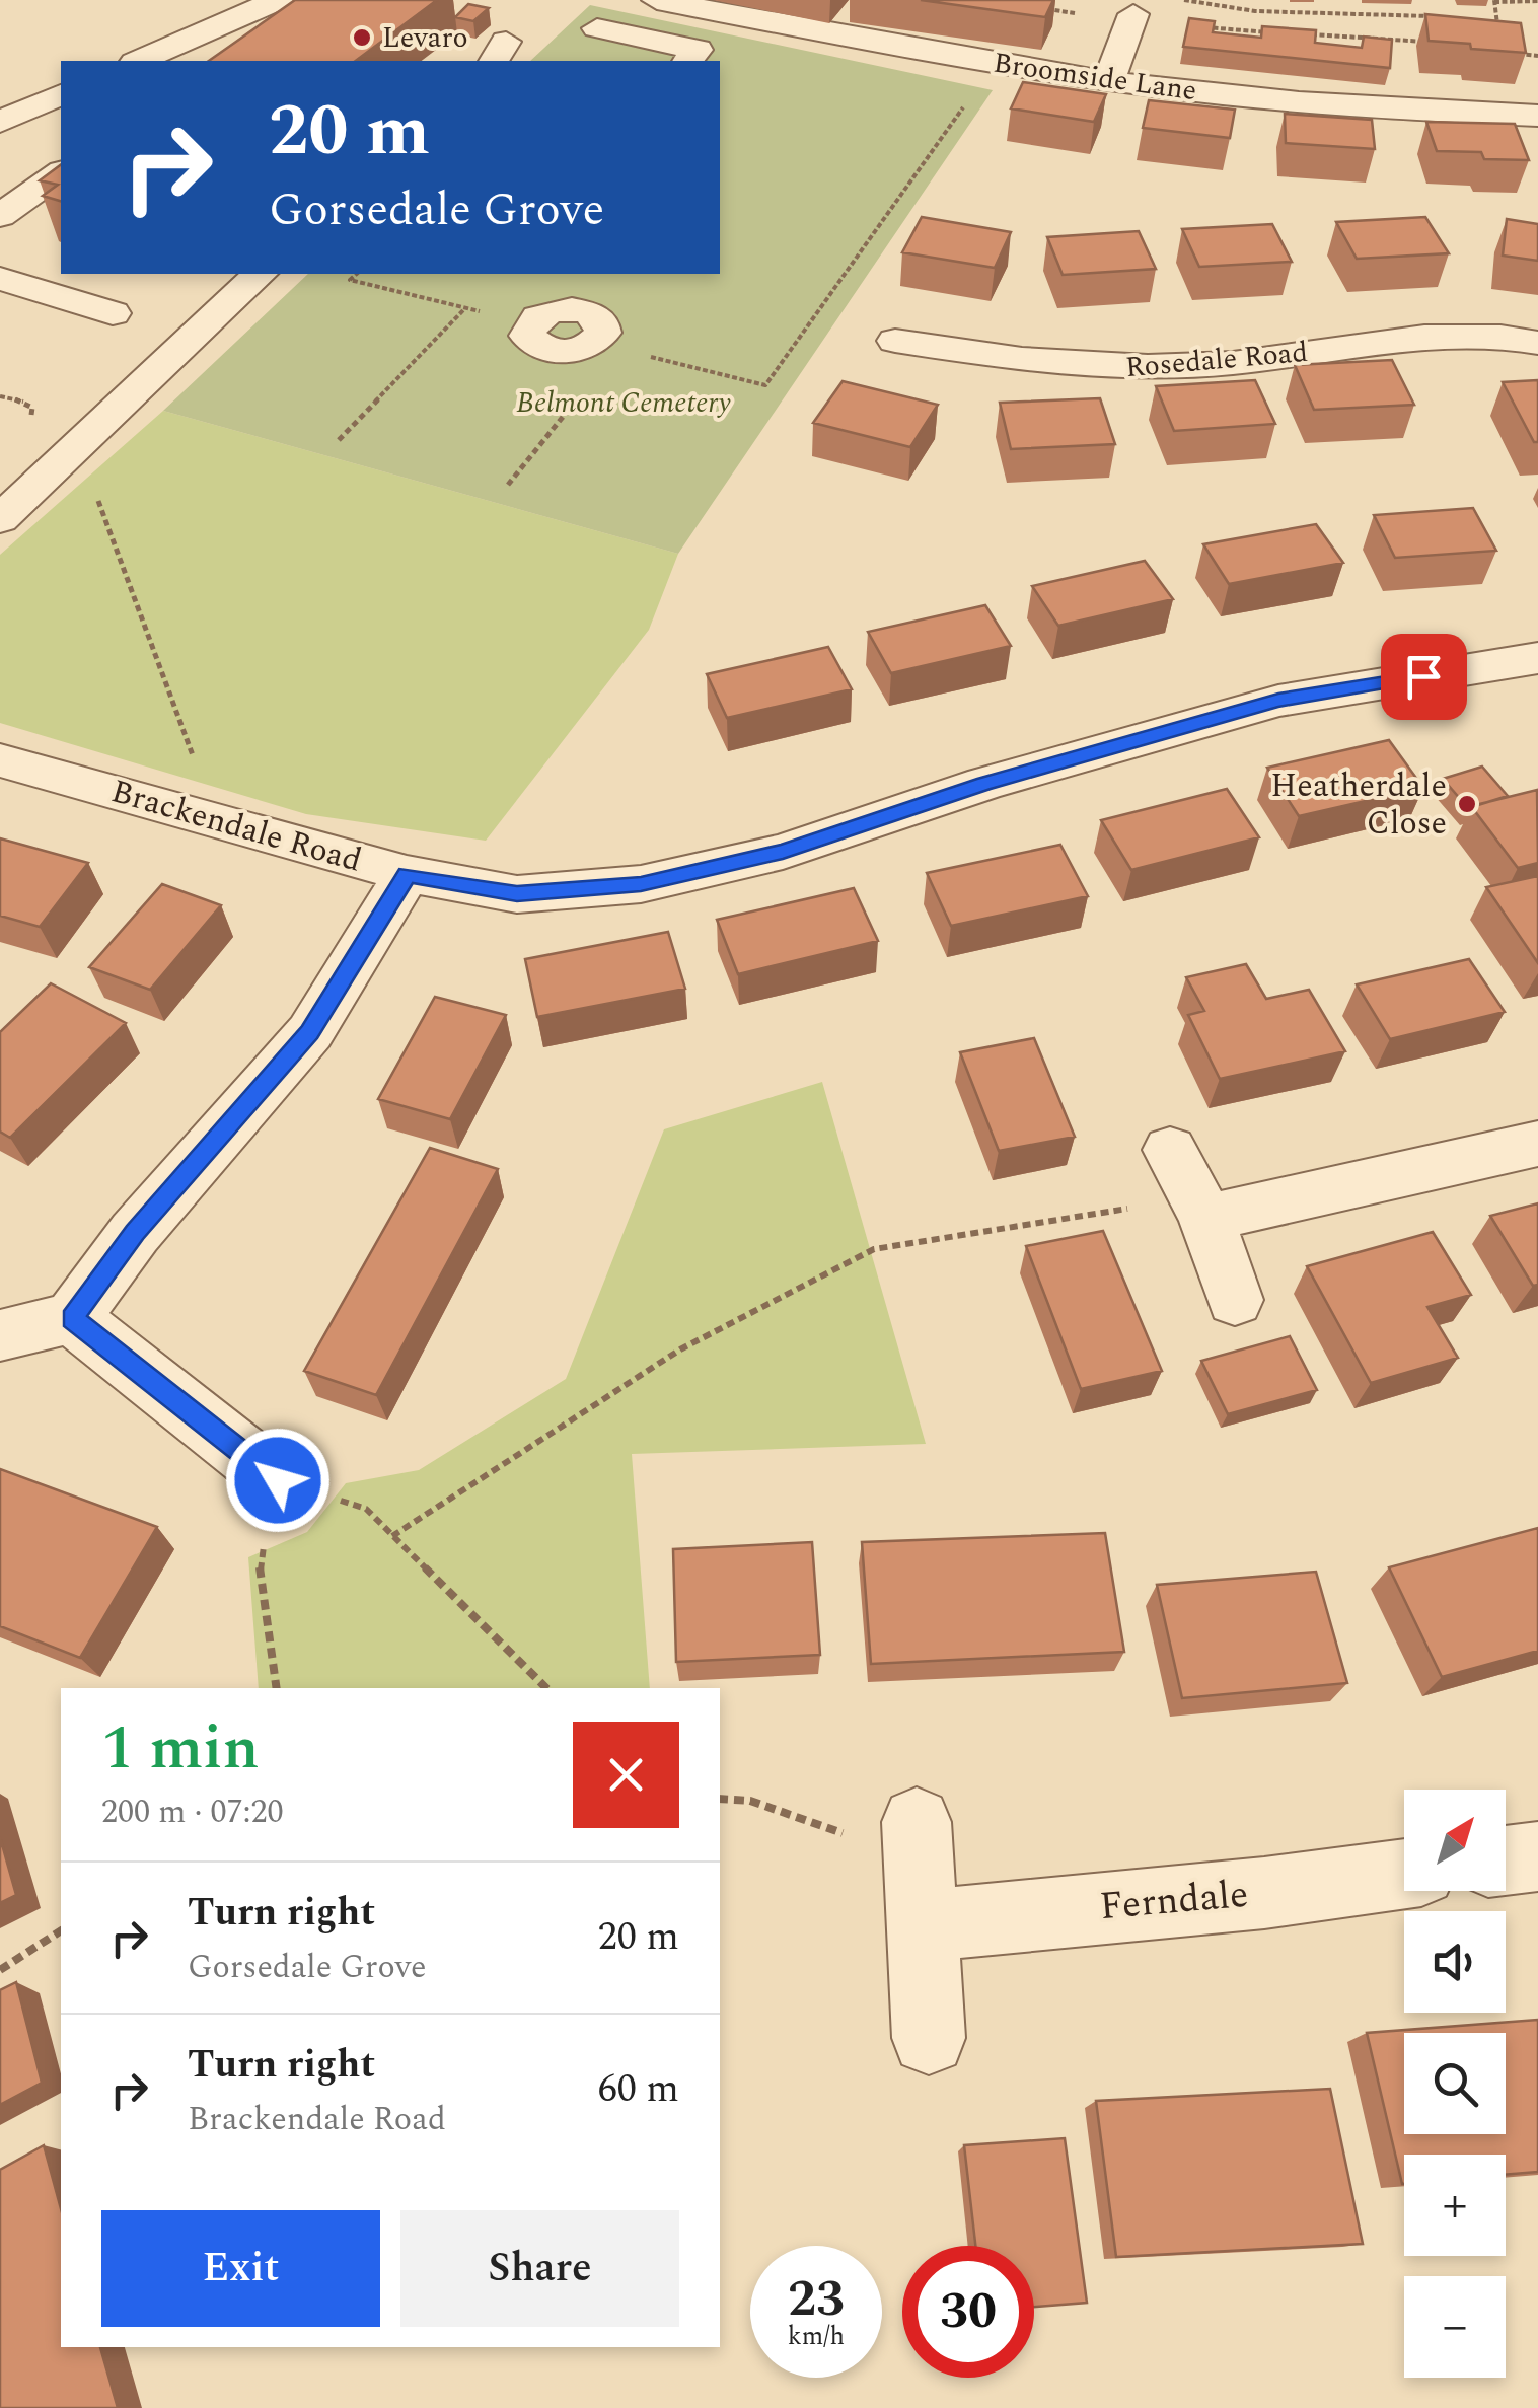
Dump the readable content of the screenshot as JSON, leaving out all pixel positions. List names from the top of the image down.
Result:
{
  "streets": {
    "street": [
      "Broomside Lane",
      "Rosedale Road",
      "Brackendale Road",
      "Ferndale"
    ]
  },
  "parks": ["Belmont Cemetery"],
  "places": ["Levaro", "Heatherdale Close"],
  "north": "top right",
  "page": {
    "turn": ["20 m", "Gorsedale Grove"],
    "heading": ["1 min", "200 m · 07:20"],
    "map_buttons": ["+", "−"],
    "list": [
      {
        "name": "Turn right",
        "note": "Gorsedale Grove",
        "value": "20 m"
      },
      {
        "name": "Turn right",
        "note": "Brackendale Road",
        "value": "60 m"
      }
    ],
    "buttons": ["Exit", "Share"],
    "speed": "23 km/h",
    "limit": "30"
  }
}
